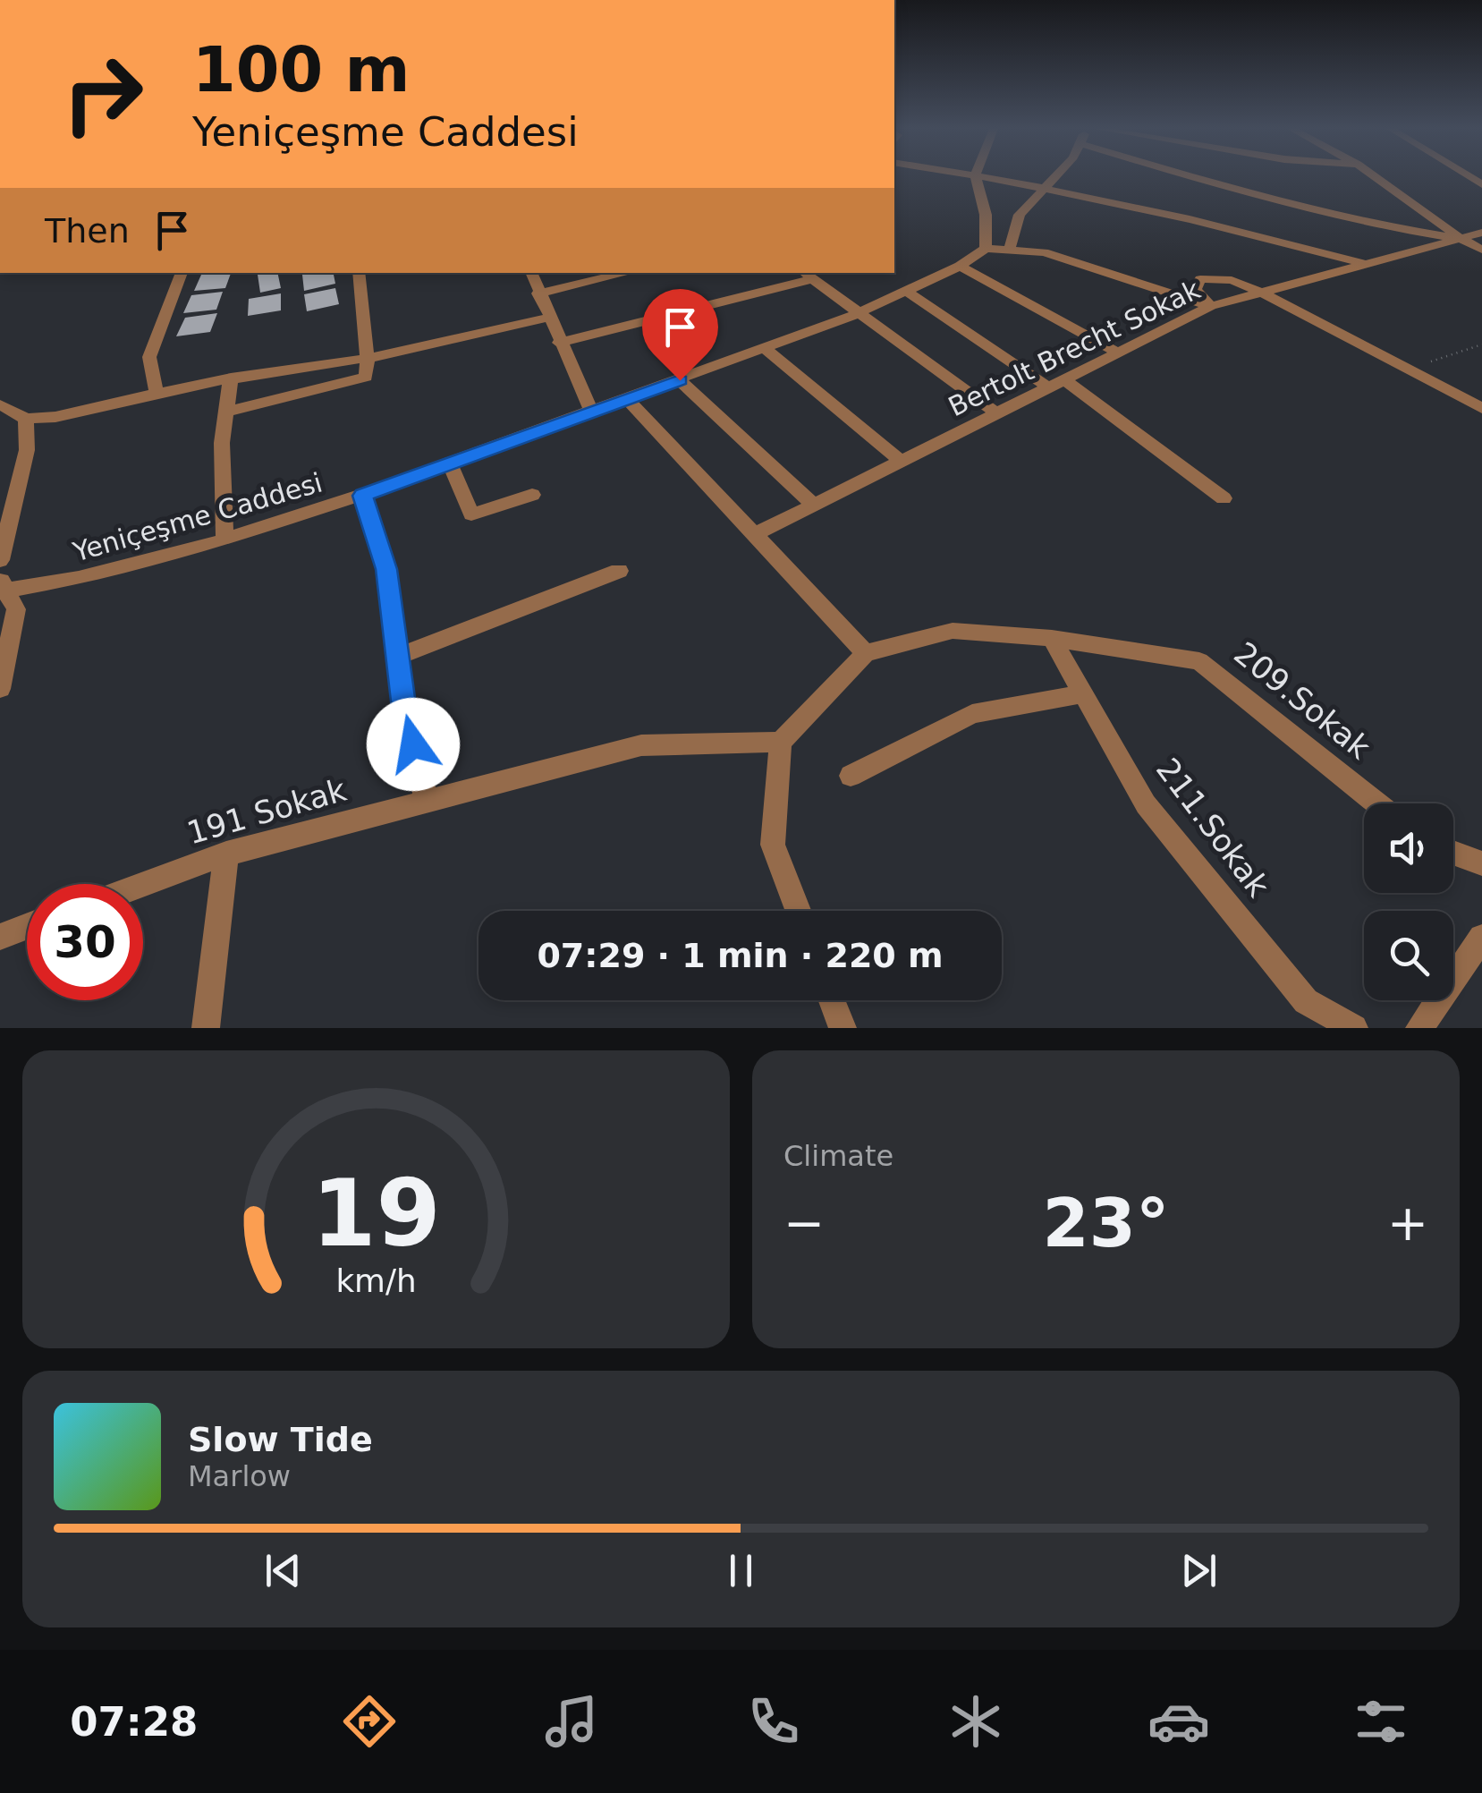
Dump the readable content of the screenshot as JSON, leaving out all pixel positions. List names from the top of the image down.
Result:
{
  "streets": {
    "street": [
      "Bertolt Brecht Sokak",
      "Yeniçeşme Caddesi",
      "209.Sokak",
      "191 Sokak",
      "211.Sokak"
    ]
  },
  "crossings": [
    ["209.Sokak", "211.Sokak"]
  ],
  "page": {
    "turn": ["100 m", "Yeniçeşme Caddesi"],
    "then": "Then",
    "limit": "30",
    "trip": "07:29 · 1 min · 220 m",
    "tile": "Climate",
    "heat": ["−", "23°", "+"],
    "song": ["Slow Tide", "Marlow"],
    "tabs": "07:28",
    "gauge": ["19", "km/h"]
  }
}
